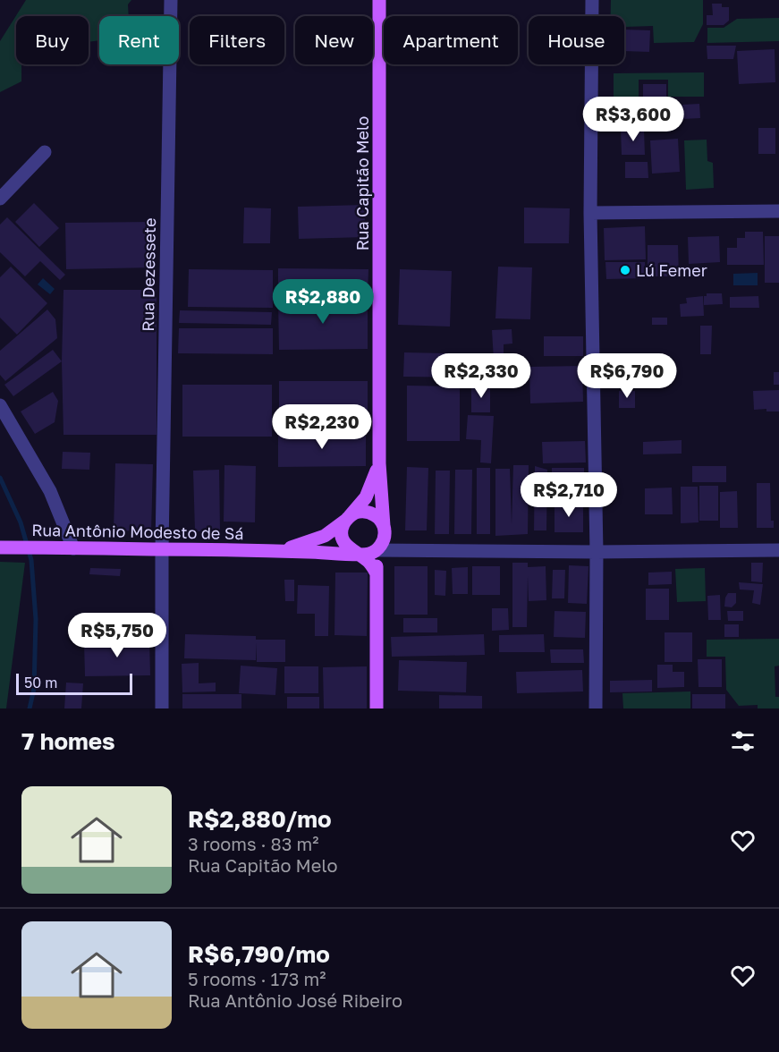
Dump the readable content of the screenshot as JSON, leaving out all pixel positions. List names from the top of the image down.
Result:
{
  "streets": {
    "main road": ["Rua Capitão Melo", "Rua Antônio Modesto de Sá"],
    "street": ["Rua Dezessete"]
  },
  "crossings": [
    ["Rua Capitão Melo", "Rua Antônio Modesto de Sá"],
    ["Rua Dezessete", "Rua Antônio Modesto de Sá"]
  ],
  "places": ["Lú Femer"],
  "scale_bar": "50 m",
  "page": {
    "chip": [
      "Buy",
      "Rent",
      "Filters",
      "New",
      "Apartment",
      "House"
    ],
    "price": [
      "R$3,600",
      "R$2,880",
      "R$2,330",
      "R$6,790",
      "R$2,230",
      "R$2,710",
      "R$5,750"
    ],
    "scale": "50 m",
    "heading": "7 homes",
    "list": [
      {
        "name": "R$2,880/mo",
        "note": "3 rooms · 83 m² · Rua Capitão Melo"
      },
      {
        "name": "R$6,790/mo",
        "note": "5 rooms · 173 m² · Rua Antônio José Ribeiro"
      }
    ]
  }
}
